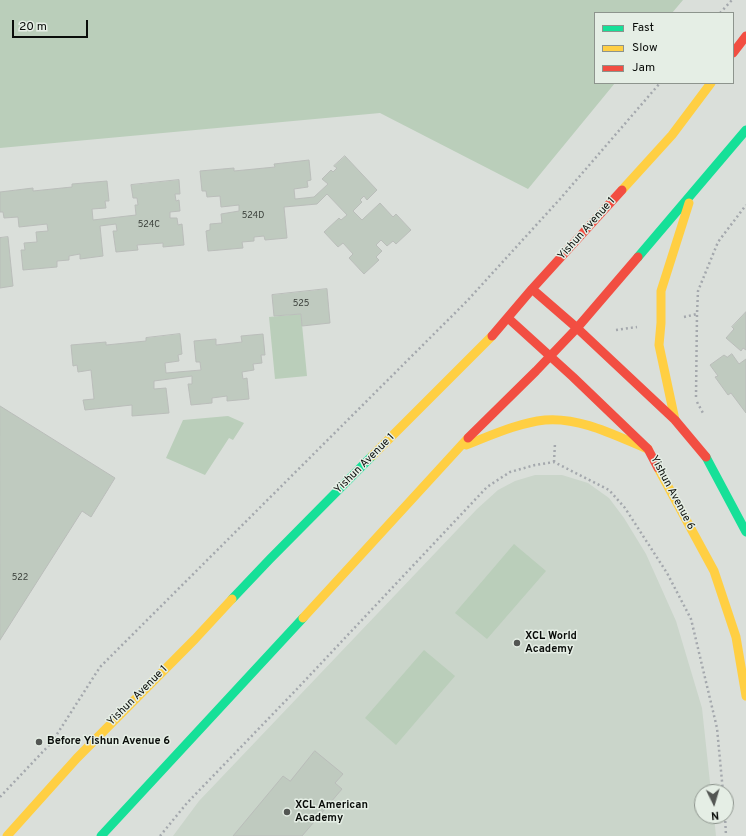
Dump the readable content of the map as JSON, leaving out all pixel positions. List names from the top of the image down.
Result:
{
  "streets": {
    "main road": ["Yishun Avenue 1", "Yishun Avenue 6"]
  },
  "crossings": [
    ["Yishun Avenue 1", "Yishun Avenue 6"]
  ],
  "places": ["XCL World Academy", "Before Yishun Avenue 6", "XCL American Academy"],
  "house_numbers": [
    "524D",
    "524C",
    "525",
    "522"
  ],
  "legend": ["Fast", "Slow", "Jam"],
  "scale_bar": "20 m",
  "north": "bottom"
}
